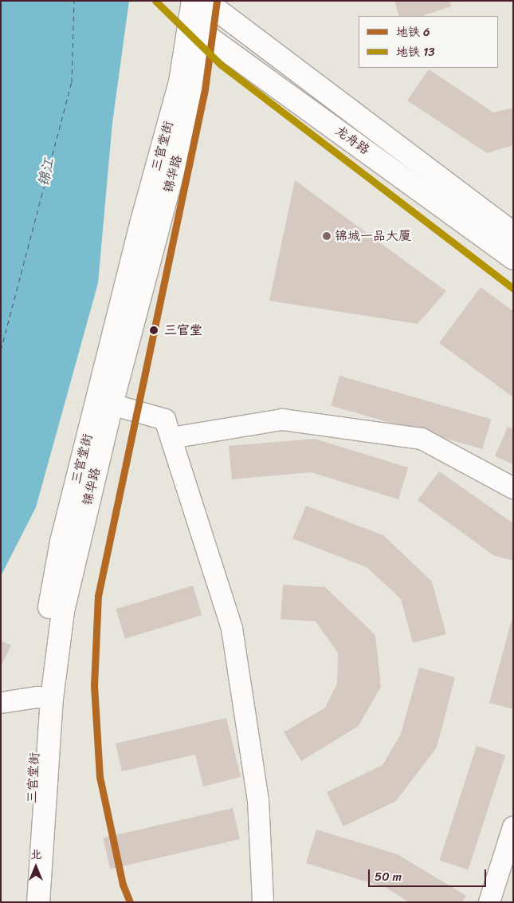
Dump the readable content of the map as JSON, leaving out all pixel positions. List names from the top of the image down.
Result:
{
  "streets": {
    "main road": ["龙舟路", "三官堂街", "锦华路"]
  },
  "crossings": [
    ["龙舟路", "三官堂街"],
    ["龙舟路", "锦华路"],
    ["三官堂街", "锦华路"]
  ],
  "water": ["锦江"],
  "places": ["锦城一品大厦", "三官堂"],
  "lines": ["metro line 6", "metro line 13"],
  "legend": ["地铁 6", "地铁 13"],
  "scale_bar": "50 m",
  "north": "top"
}
